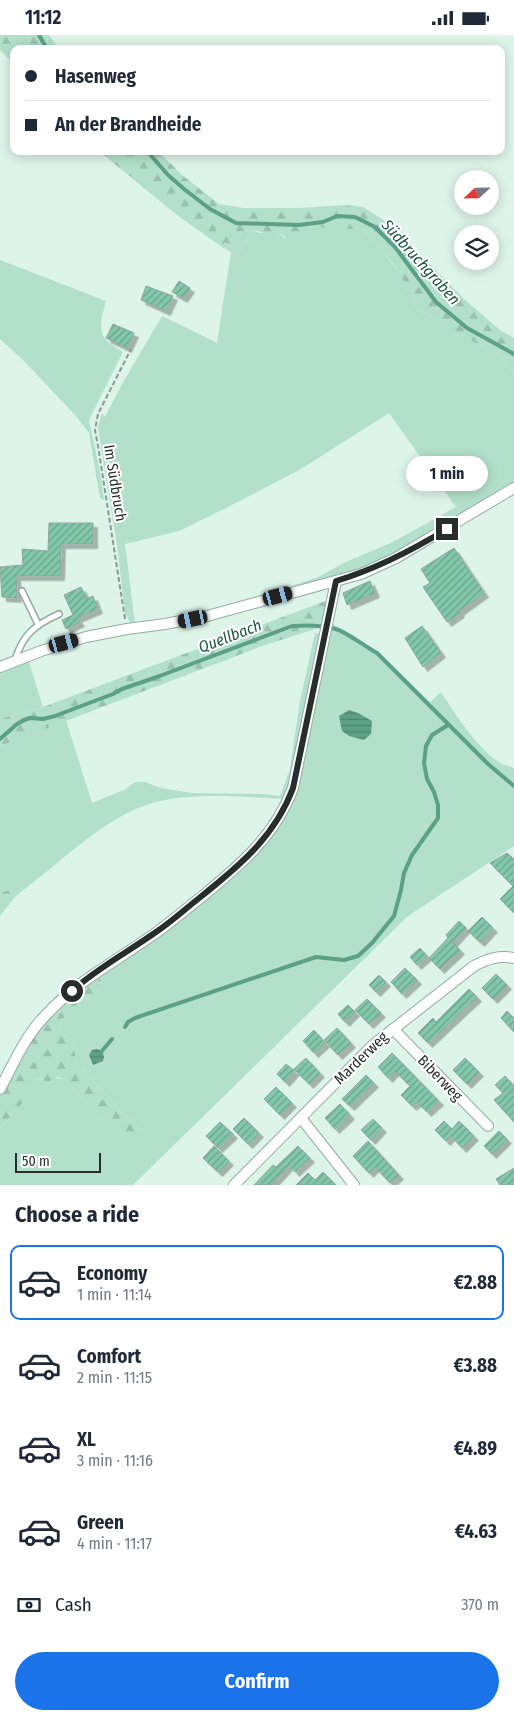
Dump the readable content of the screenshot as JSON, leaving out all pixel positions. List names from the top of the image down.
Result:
{
  "streets": {
    "street": ["Marderweg", "Biberweg"],
    "path": ["Im Südbruch"]
  },
  "crossings": [
    ["Marderweg", "Biberweg"]
  ],
  "water": ["Südbruchgraben", "Quellbach"],
  "scale_bar": "50 m",
  "north": "left",
  "page": {
    "status": "11:12",
    "banner": ["Hasenweg", "An der Brandheide"],
    "bubble": "1 min",
    "scale": "50 m",
    "heading": "Choose a ride",
    "list": [
      {
        "name": "Economy",
        "note": "1 min · 11:14",
        "value": "€2.88"
      },
      {
        "name": "Comfort",
        "note": "2 min · 11:15",
        "value": "€3.88"
      },
      {
        "name": "XL",
        "note": "3 min · 11:16",
        "value": "€4.89"
      },
      {
        "name": "Green",
        "note": "4 min · 11:17",
        "value": "€4.63"
      }
    ],
    "pay": ["Cash", "370 m"],
    "buttons": "Confirm"
  }
}
